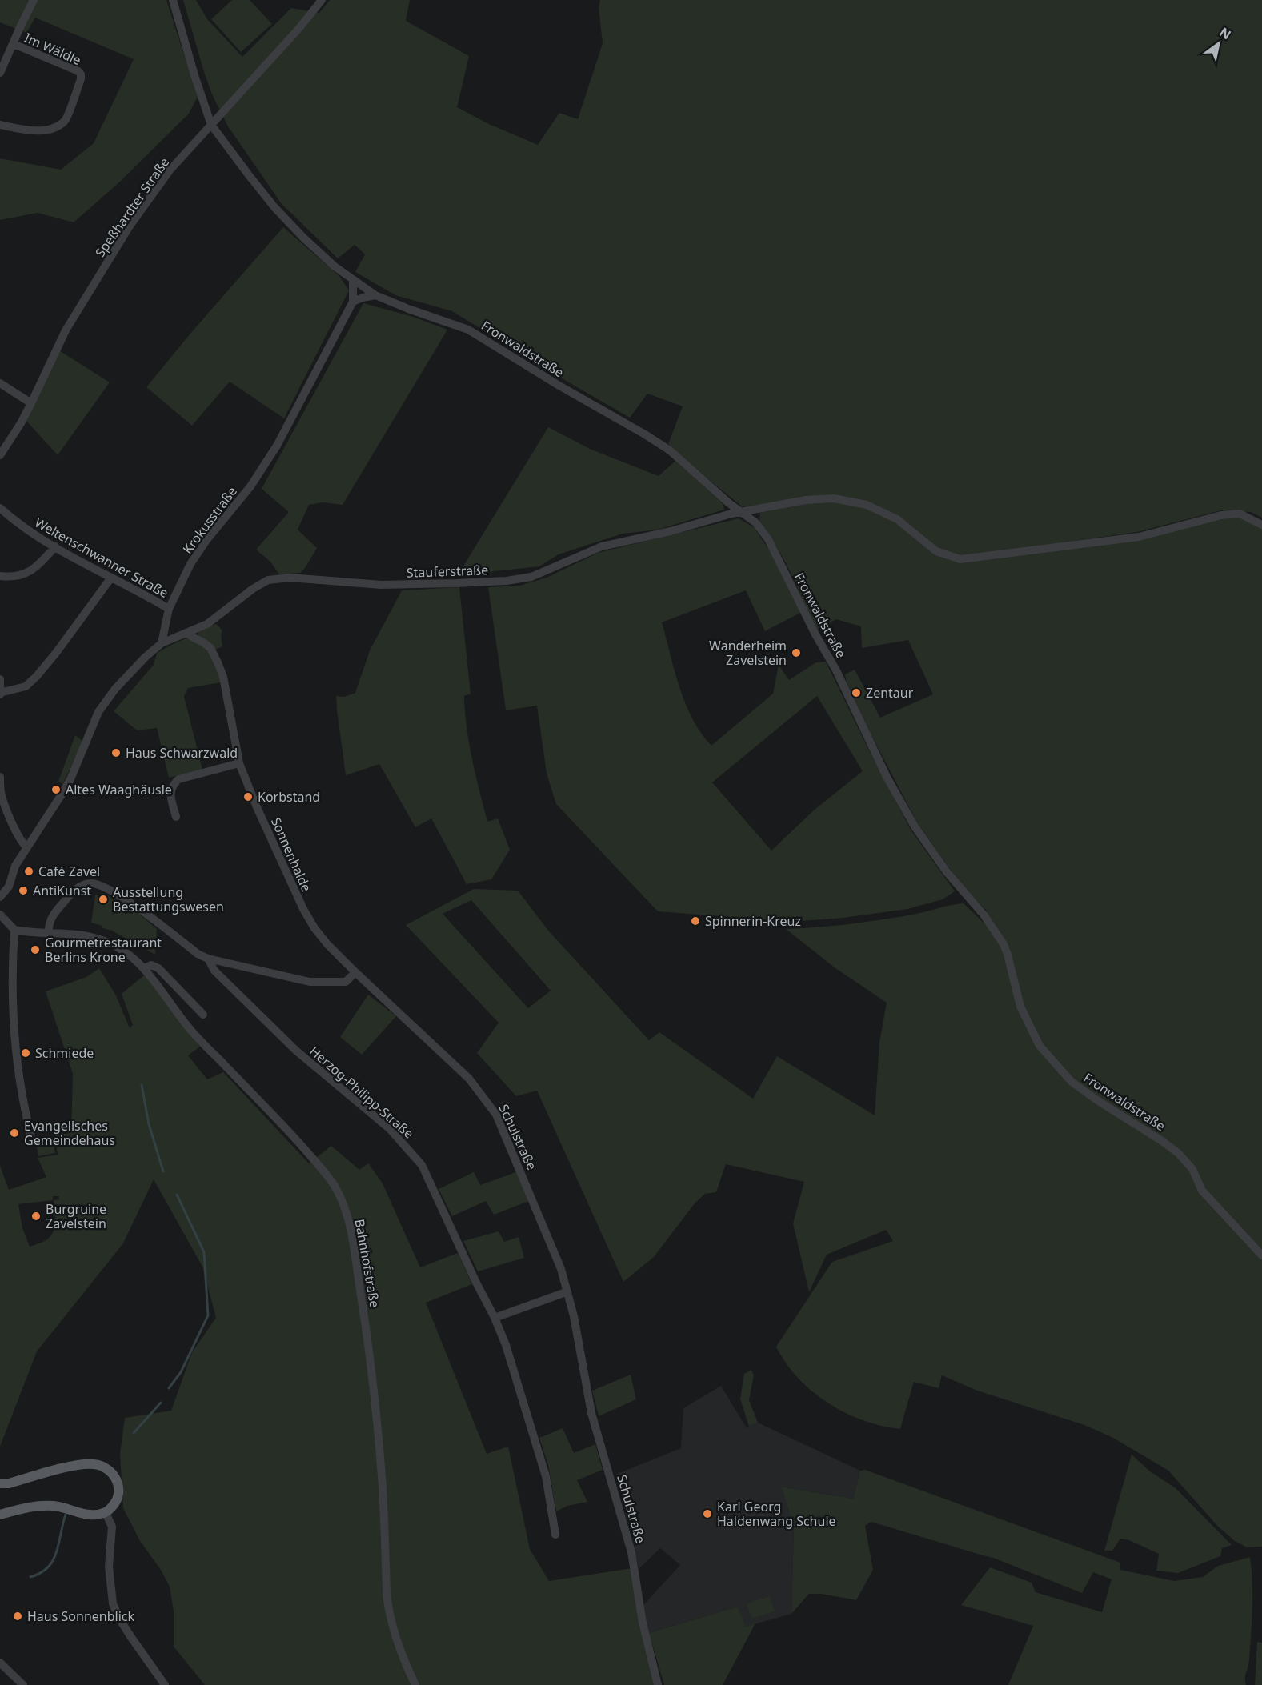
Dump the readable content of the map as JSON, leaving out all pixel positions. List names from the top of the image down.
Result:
{
  "streets": {
    "street": [
      "Im Wäldle",
      "Speßhardter Straße",
      "Fronwaldstraße",
      "Krokusstraße",
      "Weltenschwanner Straße",
      "Stauferstraße",
      "Sonnenhalde",
      "Herzog-Philipp-Straße",
      "Schulstraße",
      "Bahnhofstraße"
    ]
  },
  "crossings": [
    ["Speßhardter Straße", "Fronwaldstraße"],
    ["Fronwaldstraße", "Krokusstraße"],
    ["Fronwaldstraße", "Stauferstraße"],
    ["Krokusstraße", "Weltenschwanner Straße"],
    ["Krokusstraße", "Stauferstraße"],
    ["Stauferstraße", "Sonnenhalde"],
    ["Sonnenhalde", "Schulstraße"]
  ],
  "places": [
    "Wanderheim Zavelstein",
    "Zentaur",
    "Haus Schwarzwald",
    "Altes Waaghäusle",
    "Korbstand",
    "Café Zavel",
    "AntiKunst",
    "Ausstellung Bestattungswesen",
    "Spinnerin-Kreuz",
    "Gourmetrestaurant Berlins Krone",
    "Schmiede",
    "Evangelisches Gemeindehaus",
    "Burgruine Zavelstein",
    "Karl Georg Haldenwang Schule",
    "Haus Sonnenblick"
  ],
  "north": "top right"
}
